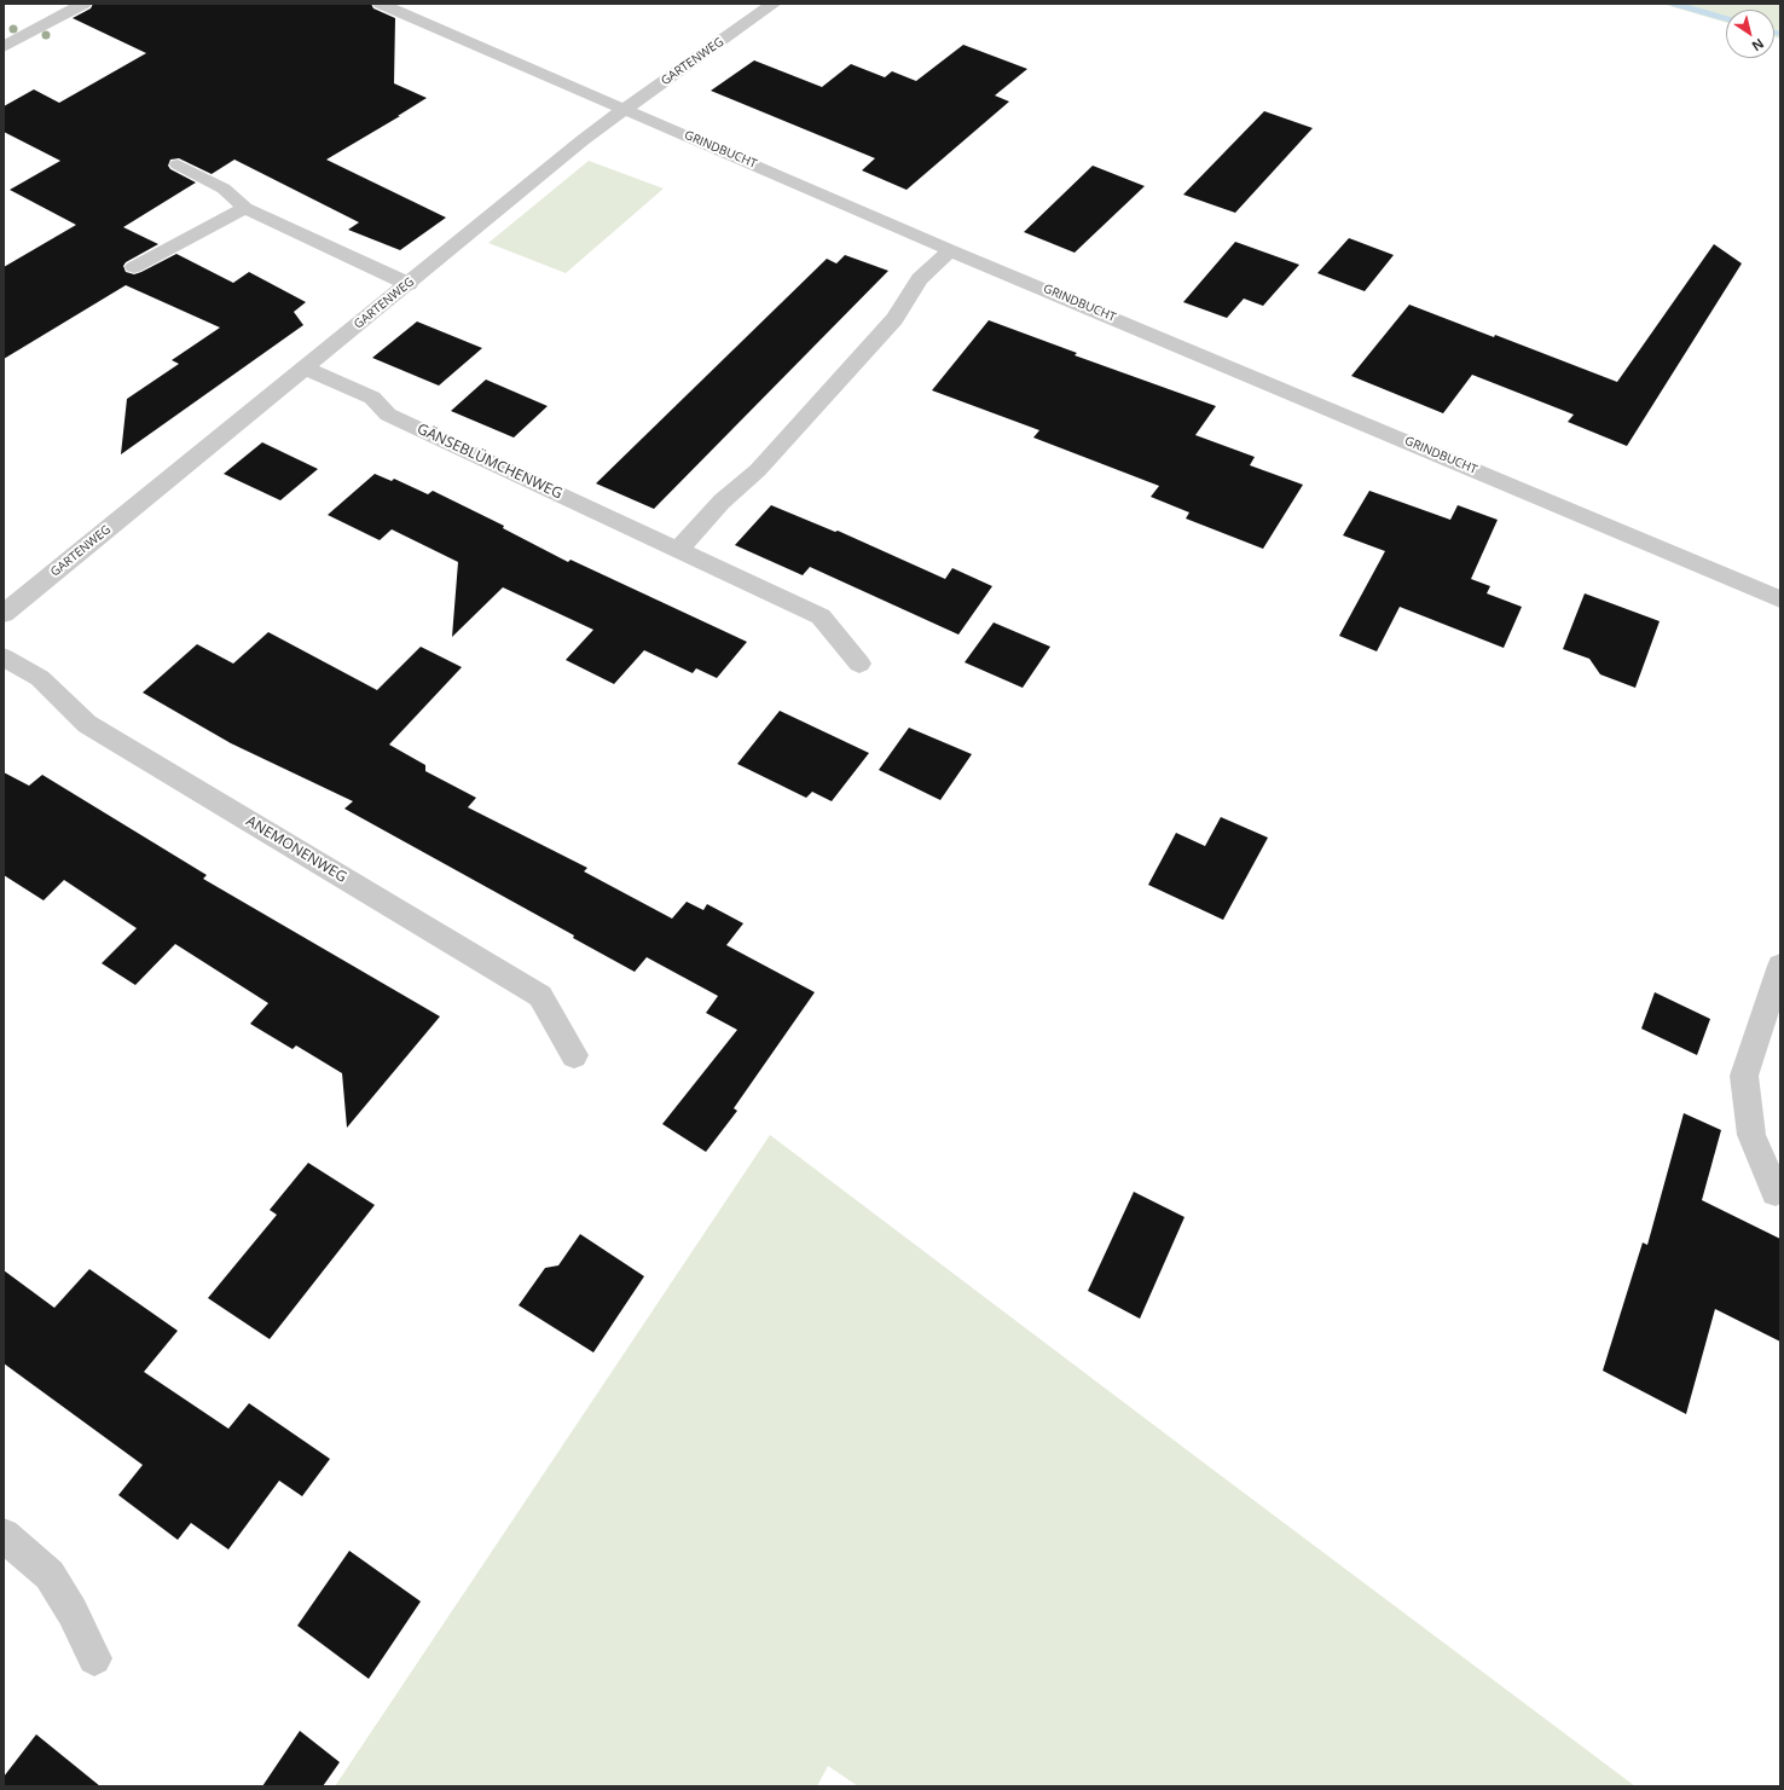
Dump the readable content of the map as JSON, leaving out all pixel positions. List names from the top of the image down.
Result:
{
  "streets": {
    "street": [
      "GARTENWEG",
      "GRINDBUCHT",
      "GÄNSEBLÜMCHENWEG",
      "ANEMONENWEG"
    ]
  },
  "crossings": [
    ["GARTENWEG", "GRINDBUCHT"],
    ["GARTENWEG", "GÄNSEBLÜMCHENWEG"]
  ],
  "north": "bottom right"
}
